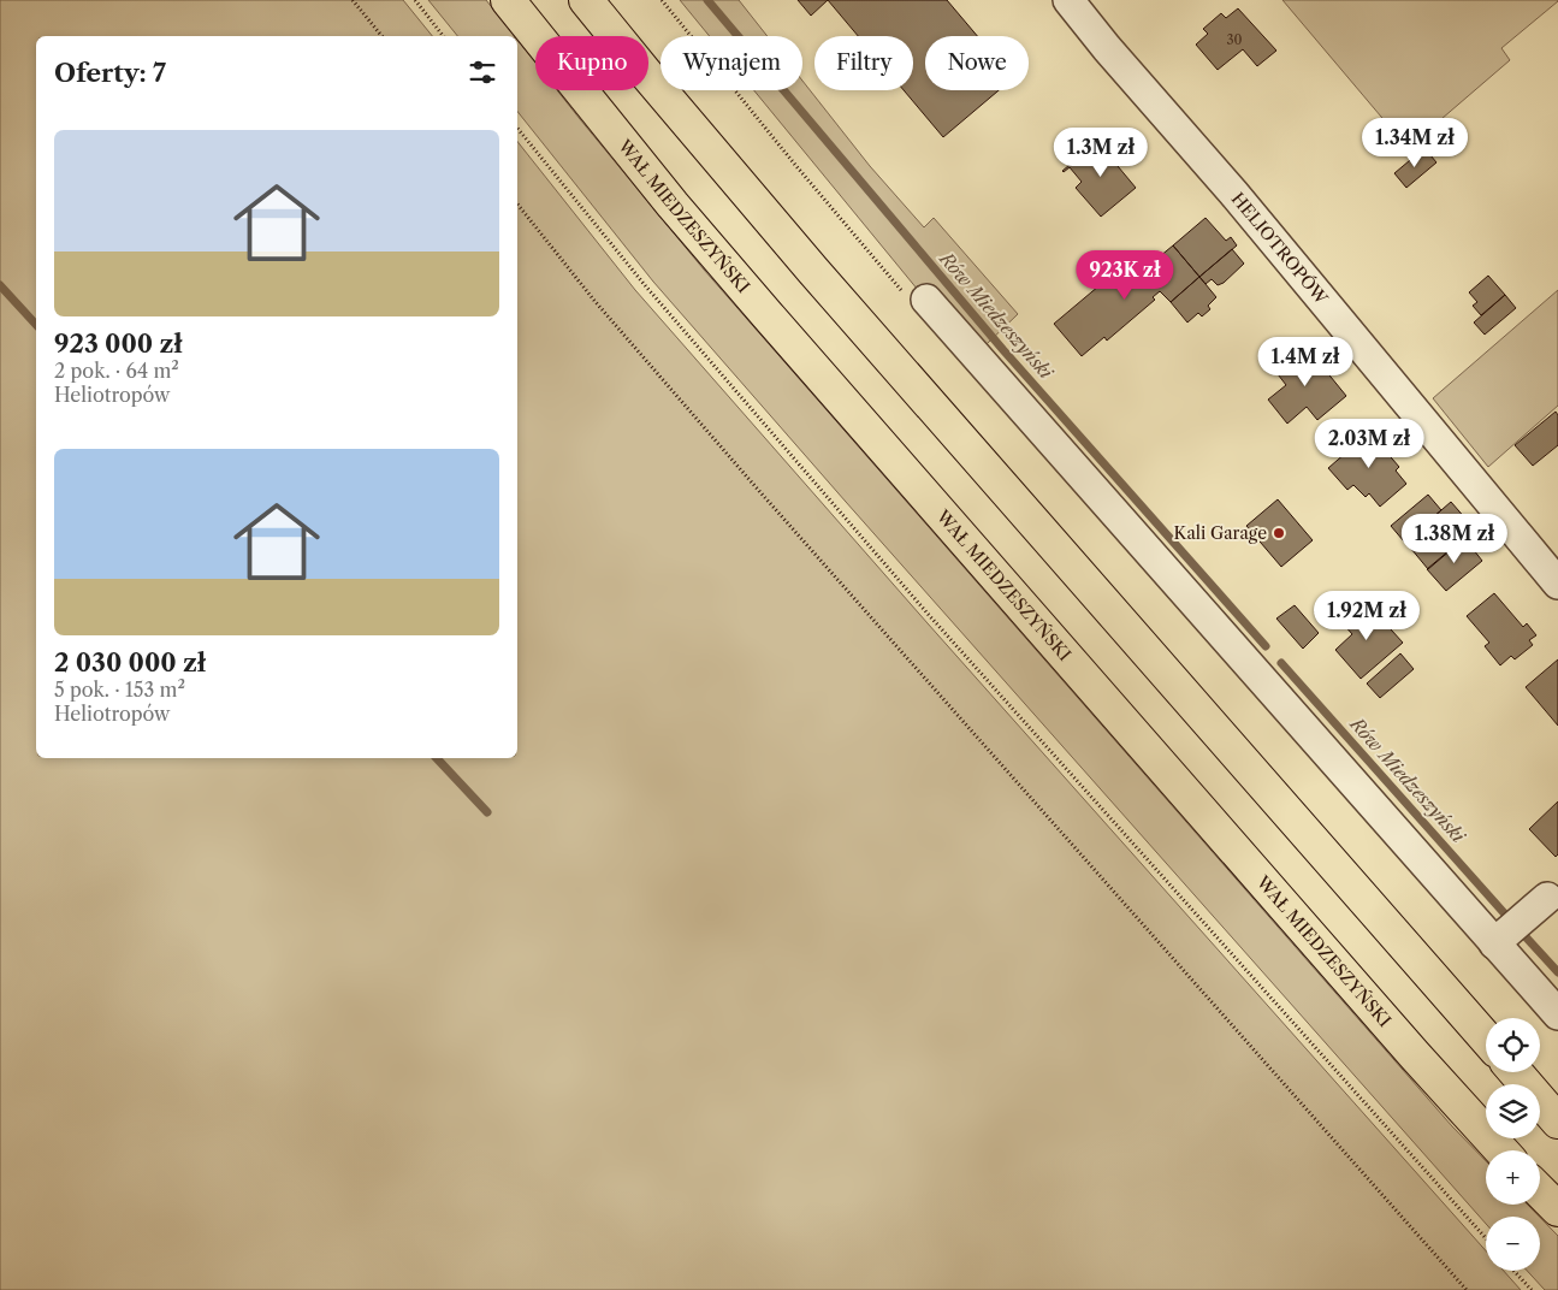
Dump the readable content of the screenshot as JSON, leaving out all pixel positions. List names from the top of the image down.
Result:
{
  "streets": {
    "main road": ["WAŁ MIEDZESZYŃSKI"],
    "street": ["HELIOTROPÓW"]
  },
  "water": ["Rów Miedzeszyński"],
  "places": ["Kali Garage"],
  "house_numbers": ["30"],
  "page": {
    "chip": [
      "Kupno",
      "Wynajem",
      "Filtry",
      "Nowe"
    ],
    "heading": "Oferty: 7",
    "list": [
      {
        "name": "923 000 zł",
        "note": "2 pok. · 64 m² · Heliotropów"
      },
      {
        "name": "2 030 000 zł",
        "note": "5 pok. · 153 m² · Heliotropów"
      }
    ],
    "price": [
      "1.34M zł",
      "1.3M zł",
      "923K zł",
      "1.4M zł",
      "2.03M zł",
      "1.38M zł",
      "1.92M zł"
    ],
    "map_buttons": ["+", "−"]
  }
}
